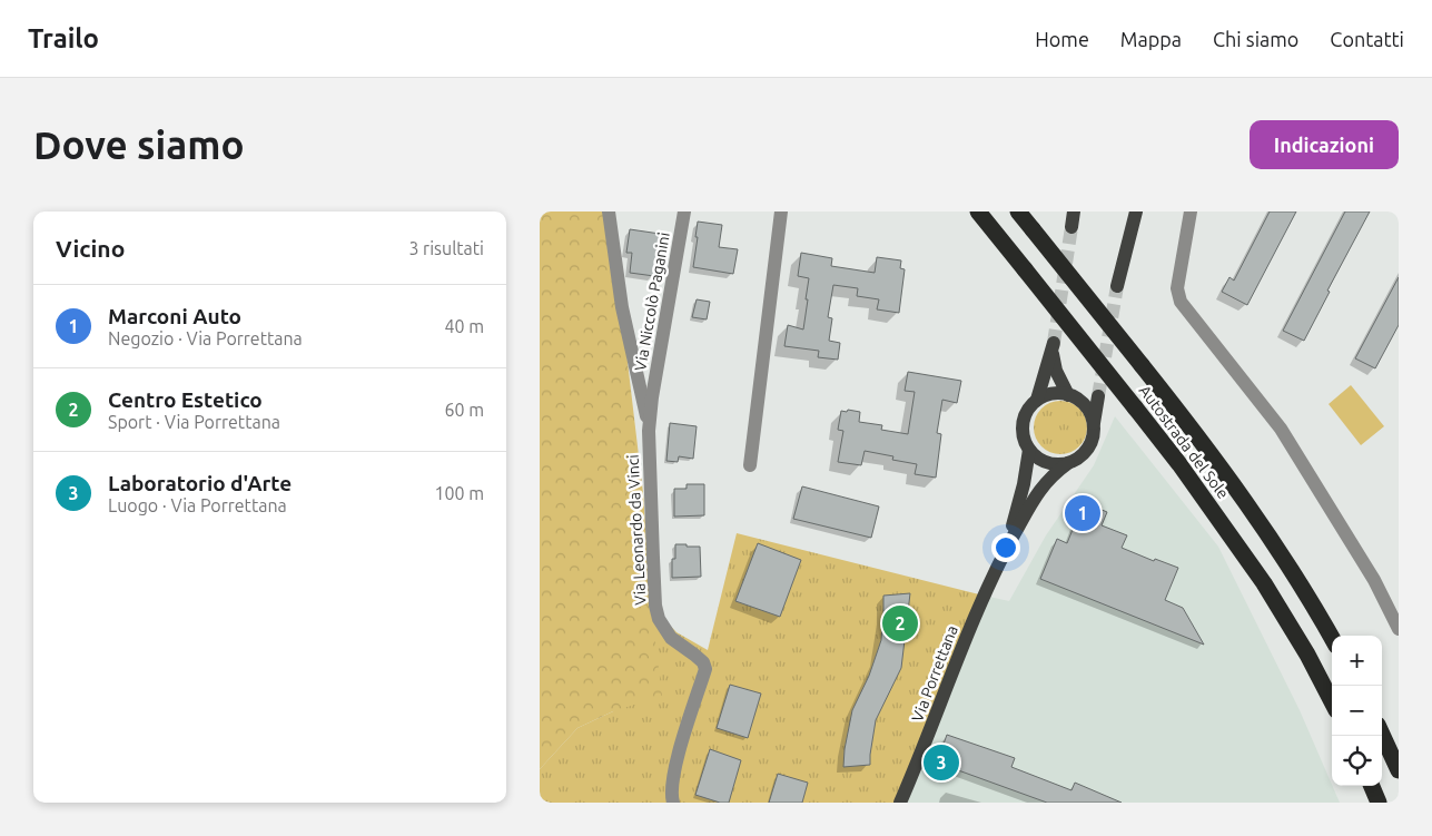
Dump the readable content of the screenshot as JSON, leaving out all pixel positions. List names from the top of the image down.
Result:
{
  "streets": {
    "highway": ["Autostrada del Sole"],
    "main road": ["Via Porrettana"],
    "street": ["Via Niccolò Paganini", "Via Leonardo da Vinci"]
  },
  "crossings": [
    ["Via Niccolò Paganini", "Via Leonardo da Vinci"]
  ],
  "page": {
    "header": "Trailo",
    "nav": [
      "Home",
      "Mappa",
      "Chi siamo",
      "Contatti"
    ],
    "buttons": "Indicazioni",
    "title": "Dove siamo",
    "heading": ["Vicino", "3 risultati"],
    "list": [
      {
        "mark": "1",
        "name": "Marconi Auto",
        "note": "Negozio · Via Porrettana",
        "value": "40 m"
      },
      {
        "mark": "2",
        "name": "Centro Estetico",
        "note": "Sport · Via Porrettana",
        "value": "60 m"
      },
      {
        "mark": "3",
        "name": "Laboratorio d'Arte",
        "note": "Luogo · Via Porrettana",
        "value": "100 m"
      }
    ],
    "pins": ["1", "2", "3"],
    "map_buttons": ["+", "−"]
  }
}
